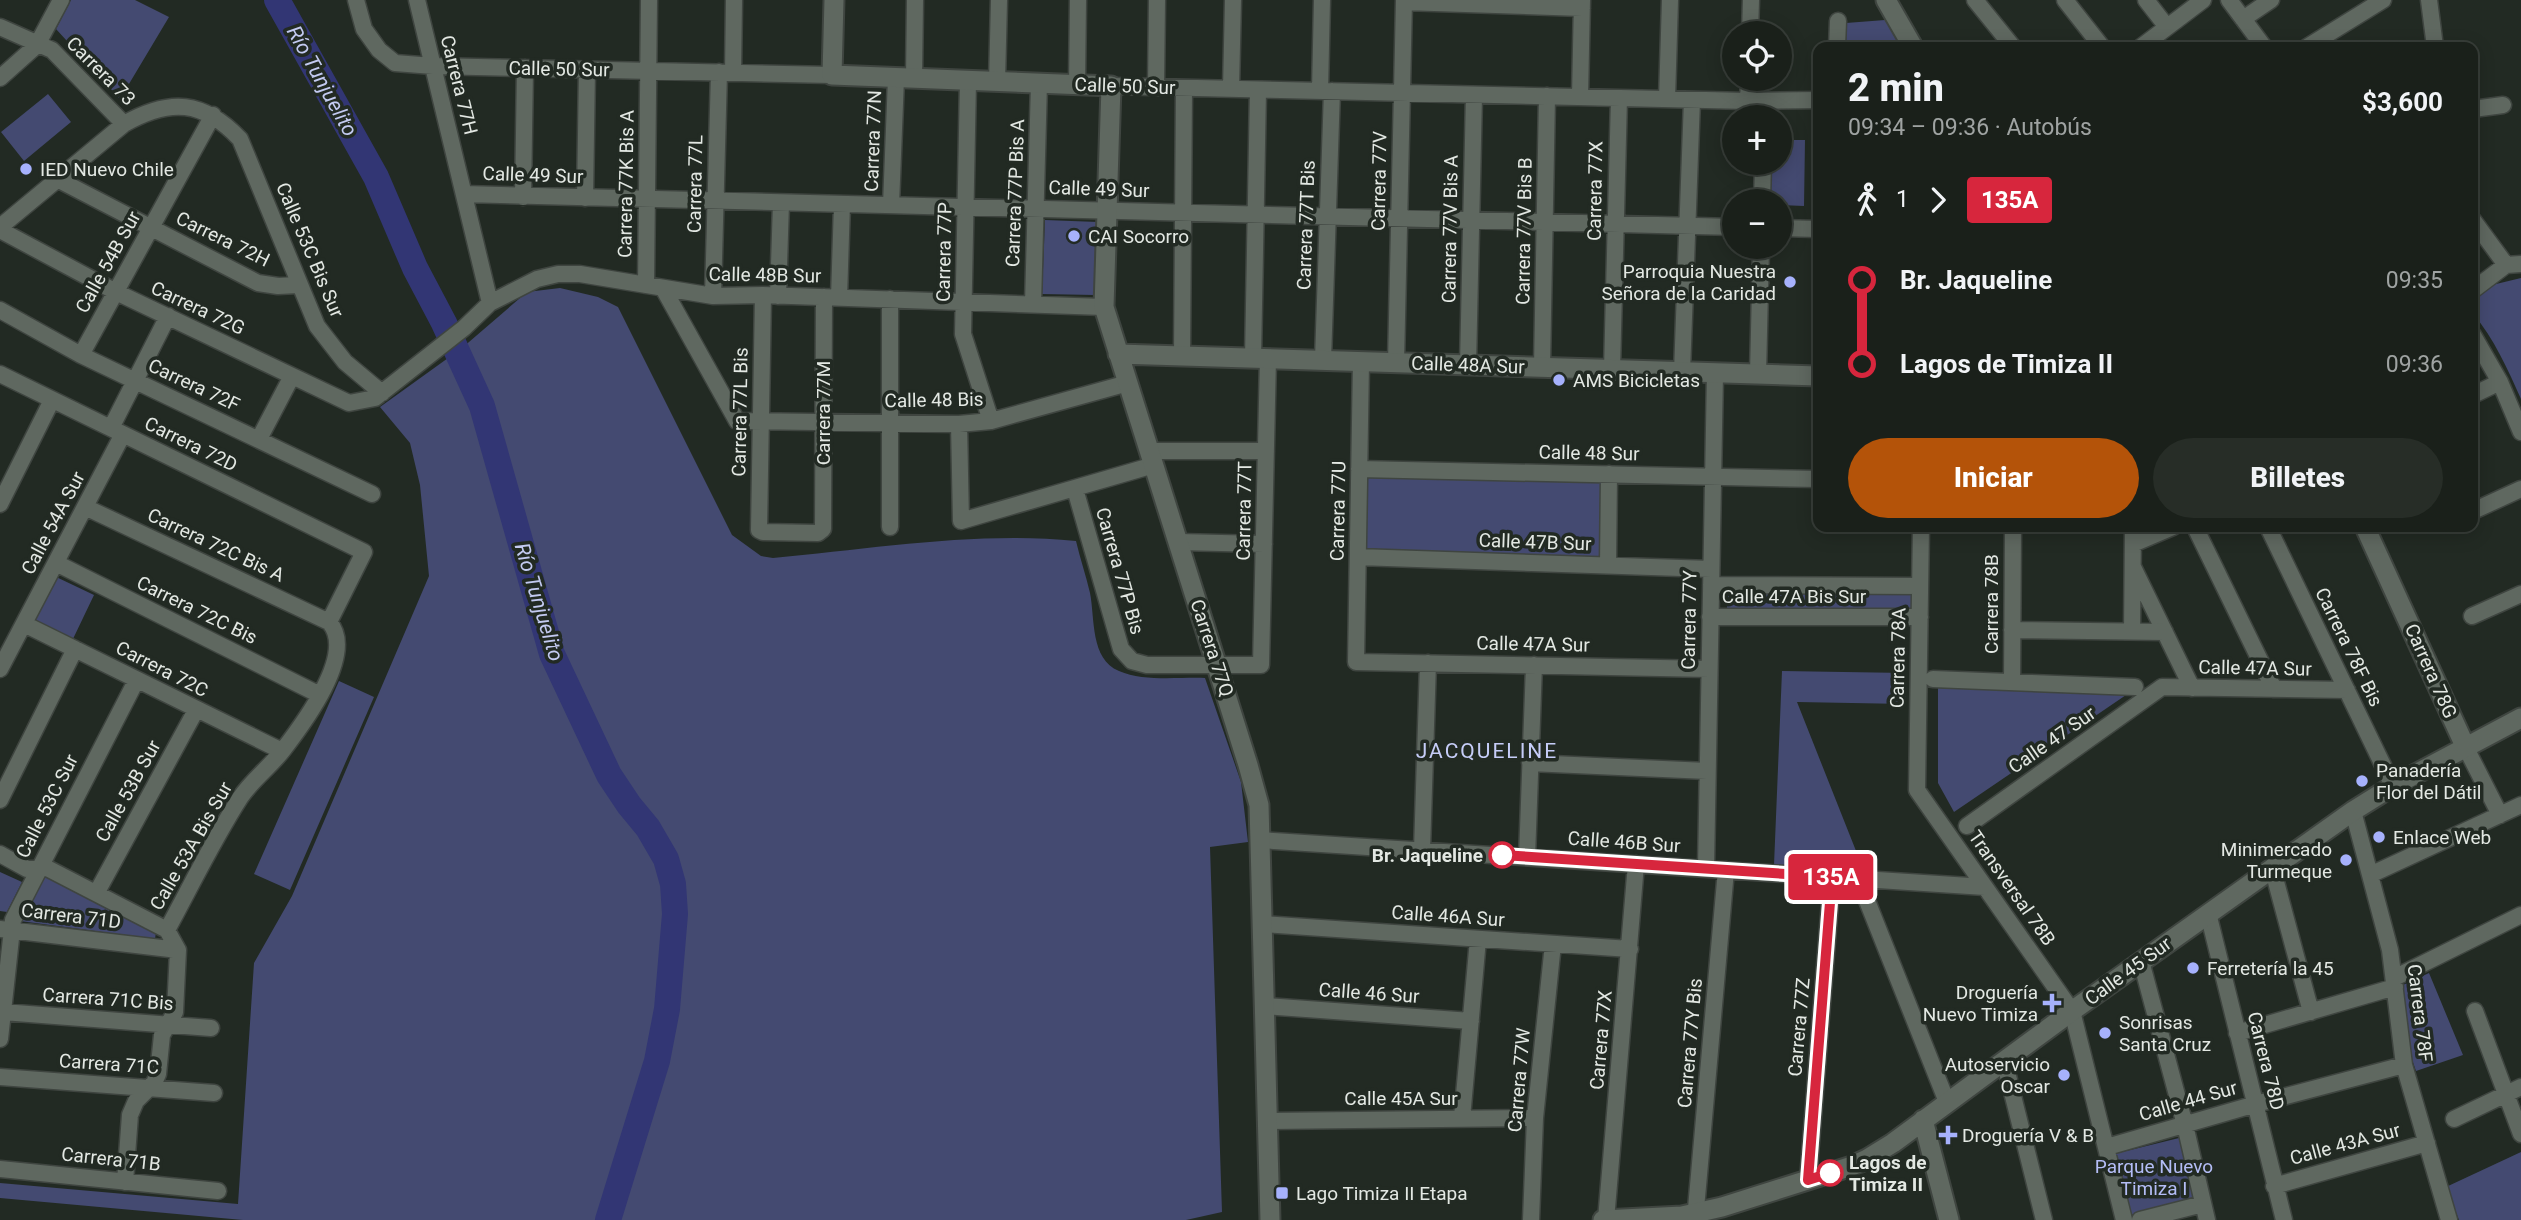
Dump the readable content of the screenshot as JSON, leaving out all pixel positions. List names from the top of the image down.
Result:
{
  "streets": {
    "street": [
      "Calle 50 Sur",
      "Carrera 73",
      "Carrera 77H",
      "Carrera 77N",
      "Calle 49 Sur",
      "Carrera 77V",
      "Carrera 77K Bis A",
      "Carrera 77L",
      "Carrera 77X",
      "Carrera 77P Bis A",
      "Carrera 77T Bis",
      "Carrera 77V Bis A",
      "Carrera 77V Bis B",
      "Carrera 72H",
      "Calle 53C Bis Sur",
      "Carrera 77P",
      "Calle 54B Sur",
      "Calle 48B Sur",
      "Carrera 72G",
      "Calle 48A Sur",
      "Carrera 72F",
      "Calle 48 Bis",
      "Carrera 77L Bis",
      "Carrera 77M",
      "Carrera 72D",
      "Calle 48 Sur",
      "Carrera 77T",
      "Carrera 77U",
      "Calle 54A Sur",
      "Calle 47B Sur",
      "Carrera 72C Bis A",
      "Carrera 77P Bis",
      "Calle 47A Bis Sur",
      "Carrera 78B",
      "Carrera 72C Bis",
      "Carrera 77Y",
      "Calle 47A Sur",
      "Carrera 78F Bis",
      "Carrera 77Q",
      "Carrera 78A",
      "Carrera 72C",
      "Carrera 78G",
      "Calle 47 Sur",
      "Calle 53B Sur",
      "Calle 53C Sur",
      "Calle 46B Sur",
      "Calle 53A Bis Sur",
      "Transversal 78B",
      "Carrera 71D",
      "Calle 46A Sur",
      "Calle 45 Sur",
      "Calle 46 Sur",
      "Carrera 71C Bis",
      "Carrera 78F",
      "Carrera 77Z",
      "Carrera 77Y Bis",
      "Carrera 78D",
      "Carrera 71C",
      "Carrera 77W",
      "Calle 45A Sur",
      "Calle 44 Sur",
      "Calle 43A Sur",
      "Carrera 71B"
    ]
  },
  "crossings": [
    ["Calle 50 Sur", "Carrera 77H"],
    ["Calle 50 Sur", "Carrera 77N"],
    ["Calle 50 Sur", "Carrera 77V"],
    ["Calle 50 Sur", "Carrera 77K Bis A"],
    ["Calle 50 Sur", "Carrera 77L"],
    ["Calle 50 Sur", "Carrera 77X"],
    ["Calle 50 Sur", "Carrera 77P Bis A"],
    ["Calle 50 Sur", "Carrera 77T Bis"],
    ["Calle 50 Sur", "Carrera 77V Bis A"],
    ["Calle 50 Sur", "Carrera 77V Bis B"],
    ["Calle 50 Sur", "Carrera 77P"],
    ["Calle 50 Sur", "Carrera 77T"],
    ["Calle 50 Sur", "Carrera 77Q"],
    ["Carrera 73", "Calle 53C Bis Sur"],
    ["Carrera 73", "Calle 54B Sur"],
    ["Carrera 77H", "Calle 49 Sur"],
    ["Carrera 77H", "Calle 48B Sur"],
    ["Carrera 77N", "Calle 49 Sur"],
    ["Calle 49 Sur", "Carrera 77V"],
    ["Calle 49 Sur", "Carrera 77K Bis A"],
    ["Calle 49 Sur", "Carrera 77L"],
    ["Calle 49 Sur", "Carrera 77X"],
    ["Calle 49 Sur", "Carrera 77P Bis A"],
    ["Calle 49 Sur", "Carrera 77T Bis"],
    ["Calle 49 Sur", "Carrera 77V Bis A"],
    ["Calle 49 Sur", "Carrera 77V Bis B"],
    ["Calle 49 Sur", "Carrera 77P"],
    ["Calle 49 Sur", "Carrera 77L Bis"],
    ["Calle 49 Sur", "Carrera 77M"],
    ["Calle 49 Sur", "Carrera 77T"],
    ["Calle 49 Sur", "Carrera 77Q"],
    ["Carrera 77V", "Calle 48A Sur"],
    ["Carrera 77K Bis A", "Calle 48B Sur"],
    ["Carrera 77K Bis A", "Calle 48 Bis"],
    ["Carrera 77L", "Calle 48B Sur"],
    ["Carrera 77X", "Calle 48A Sur"],
    ["Carrera 77X", "Calle 46B Sur"],
    ["Carrera 77X", "Calle 46A Sur"],
    ["Carrera 77X", "Calle 45 Sur"],
    ["Carrera 77P Bis A", "Calle 48B Sur"],
    ["Carrera 77T Bis", "Calle 48A Sur"],
    ["Carrera 77V Bis A", "Calle 48A Sur"],
    ["Carrera 77V Bis B", "Calle 48A Sur"],
    ["Carrera 72H", "Calle 53C Bis Sur"],
    ["Carrera 72H", "Calle 54B Sur"],
    ["Calle 53C Bis Sur", "Calle 54B Sur"],
    ["Calle 53C Bis Sur", "Calle 48B Sur"],
    ["Calle 53C Bis Sur", "Carrera 72G"],
    ["Carrera 77P", "Calle 48B Sur"],
    ["Carrera 77P", "Calle 48 Bis"],
    ["Calle 54B Sur", "Carrera 72G"],
    ["Calle 54B Sur", "Carrera 72F"],
    ["Calle 48B Sur", "Carrera 72G"],
    ["Calle 48B Sur", "Carrera 77L Bis"],
    ["Calle 48B Sur", "Carrera 77M"],
    ["Calle 48B Sur", "Carrera 77Q"],
    ["Carrera 72G", "Calle 54A Sur"],
    ["Calle 48A Sur", "Carrera 77T"],
    ["Calle 48A Sur", "Carrera 77U"],
    ["Calle 48A Sur", "Carrera 77Y"],
    ["Calle 48A Sur", "Carrera 77Q"],
    ["Carrera 72F", "Calle 54A Sur"],
    ["Calle 48 Bis", "Carrera 77L Bis"],
    ["Calle 48 Bis", "Carrera 77M"],
    ["Calle 48 Bis", "Carrera 77Q"],
    ["Carrera 77L Bis", "Carrera 77M"],
    ["Carrera 72D", "Calle 54A Sur"],
    ["Carrera 72D", "Carrera 72C Bis A"],
    ["Carrera 72D", "Calle 53A Bis Sur"],
    ["Calle 48 Sur", "Carrera 77U"],
    ["Calle 48 Sur", "Carrera 77Y"],
    ["Carrera 77T", "Carrera 77P Bis"],
    ["Carrera 77T", "Carrera 77Q"],
    ["Carrera 77U", "Calle 47B Sur"],
    ["Carrera 77U", "Calle 47A Sur"],
    ["Calle 54A Sur", "Carrera 72C Bis A"],
    ["Calle 54A Sur", "Carrera 72C Bis"],
    ["Calle 54A Sur", "Carrera 72C"],
    ["Calle 47B Sur", "Carrera 77Y"],
    ["Calle 47B Sur", "Carrera 78A"],
    ["Carrera 72C Bis A", "Calle 53A Bis Sur"],
    ["Carrera 77P Bis", "Carrera 77Q"],
    ["Calle 47A Bis Sur", "Carrera 77Y"],
    ["Calle 47A Bis Sur", "Carrera 78A"],
    ["Carrera 72C Bis", "Calle 53A Bis Sur"],
    ["Carrera 77Y", "Calle 47A Sur"],
    ["Carrera 77Y", "Calle 46B Sur"],
    ["Calle 47A Sur", "Carrera 78F Bis"],
    ["Calle 47A Sur", "Calle 47 Sur"],
    ["Carrera 78F Bis", "Calle 45 Sur"],
    ["Carrera 77Q", "Calle 46B Sur"],
    ["Carrera 77Q", "Calle 46A Sur"],
    ["Carrera 77Q", "Calle 46 Sur"],
    ["Carrera 77Q", "Calle 45A Sur"],
    ["Carrera 78A", "Transversal 78B"],
    ["Carrera 72C", "Calle 53B Sur"],
    ["Carrera 72C", "Calle 53C Sur"],
    ["Carrera 72C", "Calle 53A Bis Sur"],
    ["Carrera 78G", "Calle 45 Sur"],
    ["Calle 53C Sur", "Carrera 71D"],
    ["Calle 53C Sur", "Carrera 71C Bis"],
    ["Calle 46B Sur", "Transversal 78B"],
    ["Calle 46B Sur", "Carrera 77Z"],
    ["Calle 46B Sur", "Carrera 77Y Bis"],
    ["Calle 53A Bis Sur", "Carrera 71D"],
    ["Transversal 78B", "Calle 45 Sur"],
    ["Calle 46A Sur", "Carrera 77W"],
    ["Calle 45 Sur", "Carrera 78F"],
    ["Calle 45 Sur", "Carrera 77Z"],
    ["Calle 45 Sur", "Carrera 77Y Bis"],
    ["Calle 45 Sur", "Carrera 78D"],
    ["Carrera 78F", "Calle 44 Sur"],
    ["Carrera 78F", "Calle 43A Sur"],
    ["Carrera 78D", "Calle 44 Sur"],
    ["Carrera 78D", "Calle 43A Sur"],
    ["Carrera 77W", "Calle 45A Sur"]
  ],
  "districts": ["JACQUELINE"],
  "water": ["Río Tunjuelito"],
  "parks": ["Parque Nuevo Timiza I"],
  "places": {
    "other": [
      "IED Nuevo Chile",
      "CAI Socorro",
      "Parroquia Nuestra Señora de la Caridad",
      "AMS Bicicletas",
      "Panadería Flor del Dátil",
      "Enlace Web",
      "Br. Jaqueline",
      "Minimercado Turmeque",
      "Ferretería la 45",
      "Sonrisas Santa Cruz",
      "Autoservicio Oscar",
      "Lagos de Timiza II"
    ],
    "health": ["Droguería Nuevo Timiza", "Droguería V & B"],
    "transit": ["Lago Timiza II Etapa"]
  },
  "lines": ["bus line 135A"],
  "page": {
    "on_map": "135A",
    "map_buttons": ["+", "−"],
    "heading": ["2 min", "09:34 – 09:36 · Autobús", "$3,600"],
    "legs": ["1", "135A"],
    "list": [
      {
        "name": "Br. Jaqueline",
        "value": "09:35"
      },
      {
        "name": "Lagos de Timiza II",
        "value": "09:36"
      }
    ],
    "buttons": ["Iniciar", "Billetes"]
  }
}
